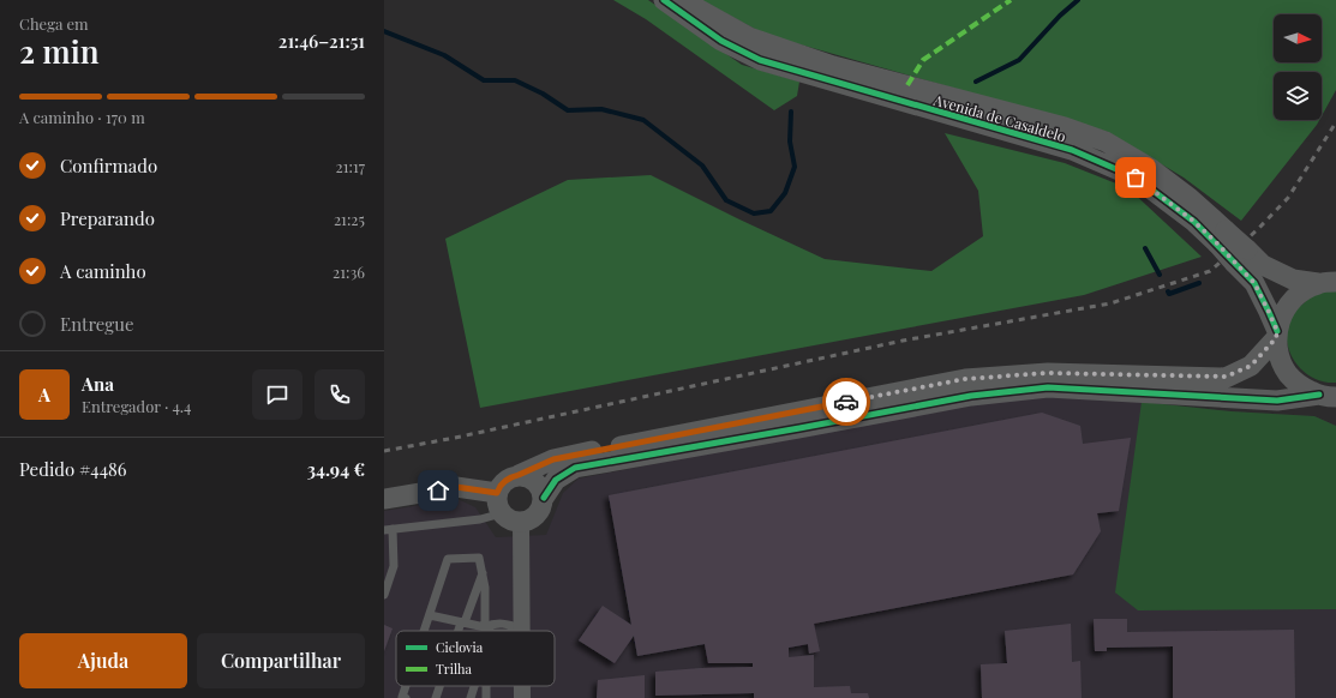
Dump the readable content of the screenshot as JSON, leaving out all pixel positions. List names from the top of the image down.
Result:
{
  "streets": {
    "street": ["Avenida de Casaldelo"]
  },
  "legend": ["Ciclovia", "Trilha"],
  "north": "right",
  "page": {
    "heading": ["2 min", "Chega em", "21:46–21:51"],
    "panel": [
      "Ana",
      "Entregador · 4.4",
      "Pedido #4486",
      "34.94 €"
    ],
    "bar": "A caminho · 170 m",
    "list": [
      ["Confirmado", "21:17"],
      ["Preparando", "21:25"],
      ["A caminho", "21:36"],
      "Entregue"
    ],
    "round": "A",
    "buttons": ["Ajuda", "Compartilhar"]
  }
}
